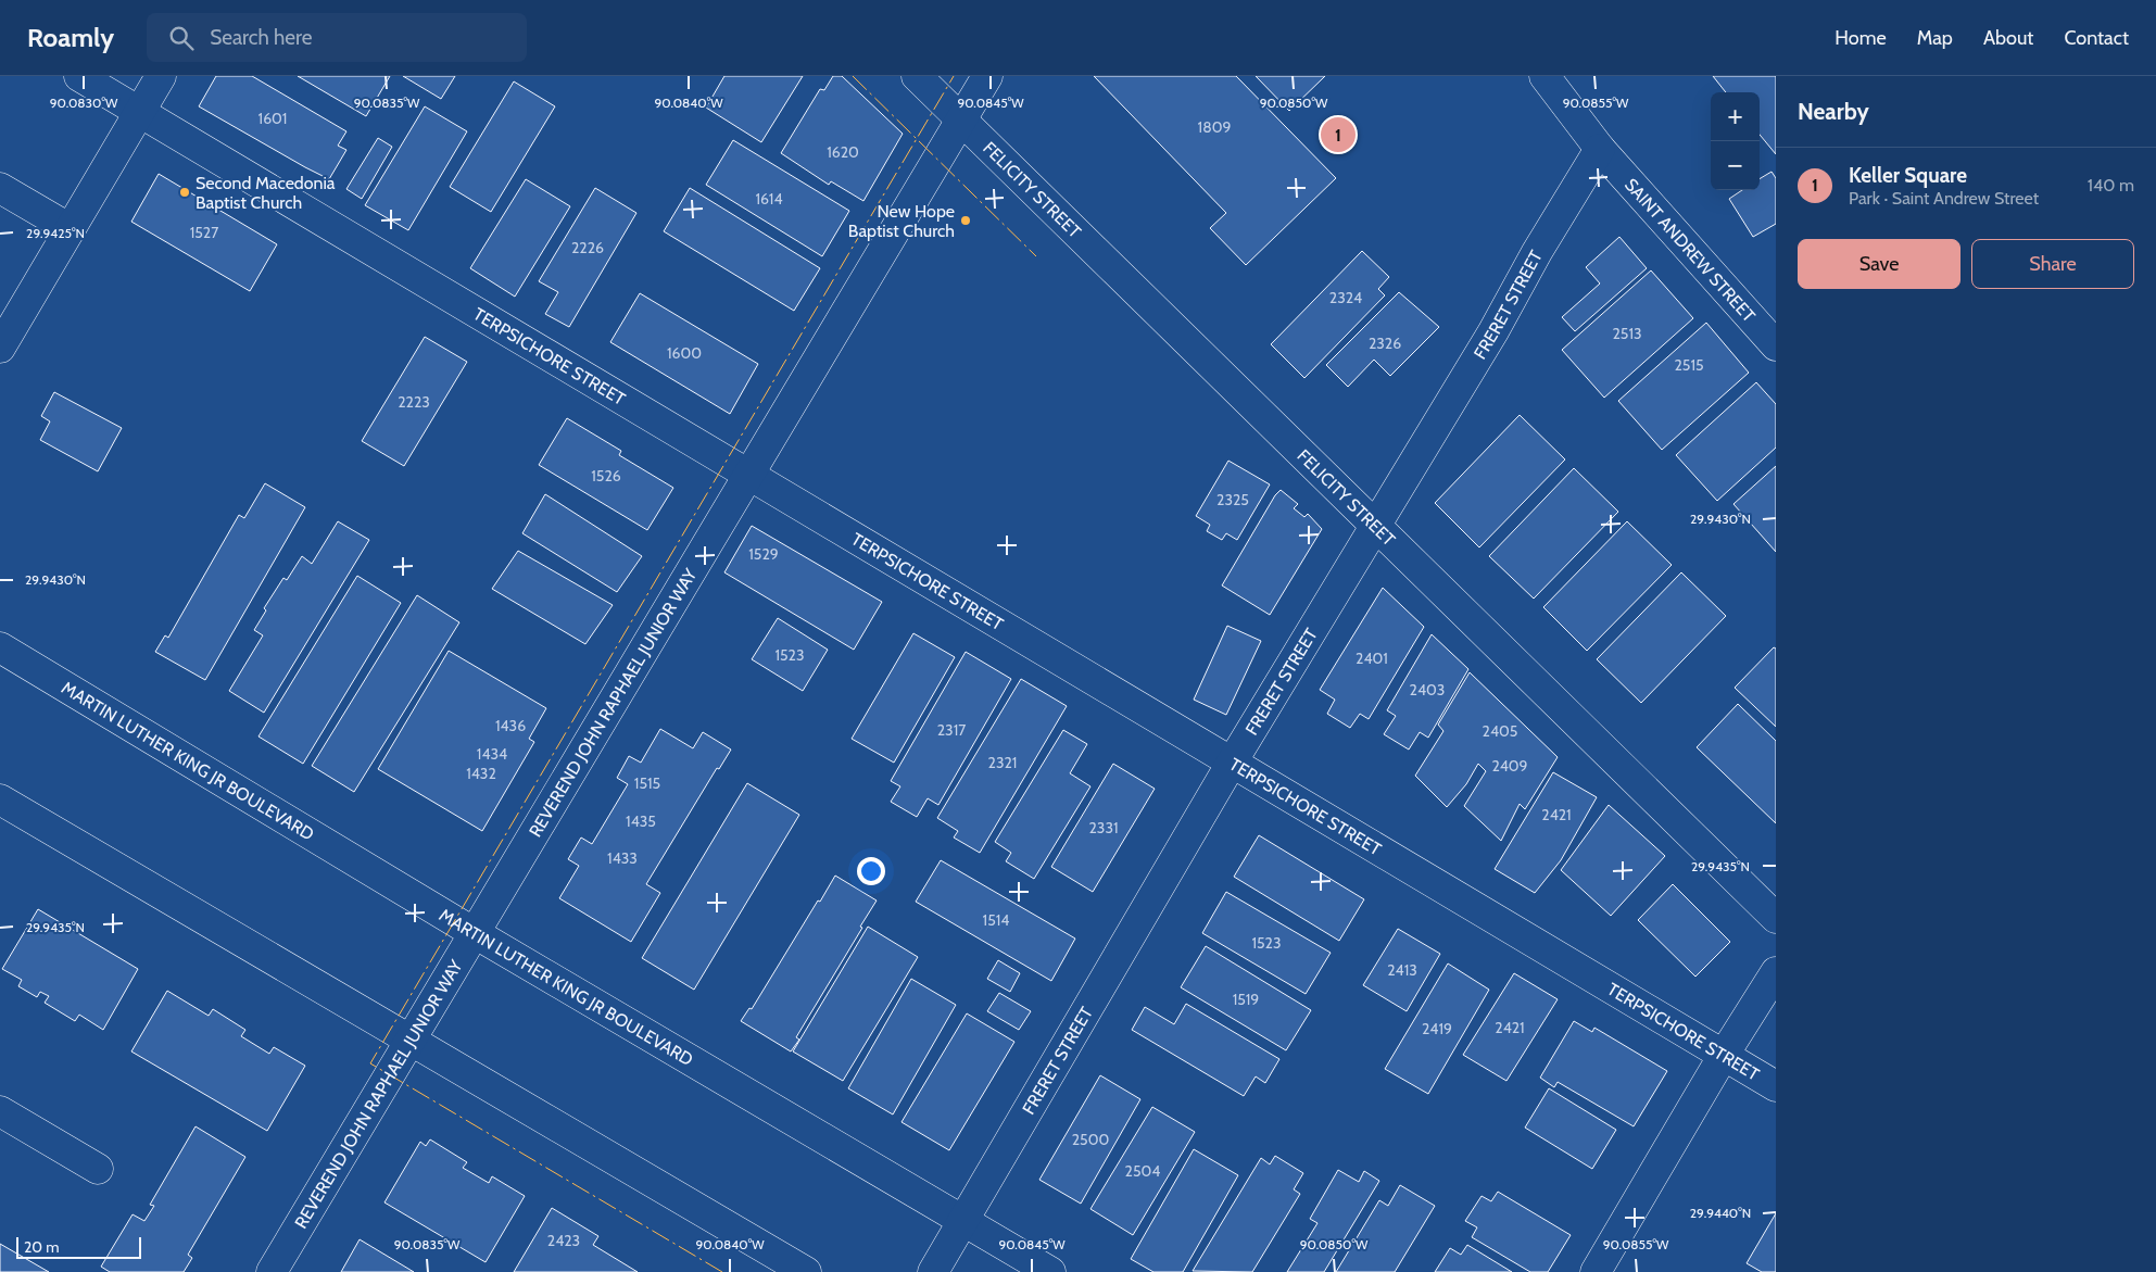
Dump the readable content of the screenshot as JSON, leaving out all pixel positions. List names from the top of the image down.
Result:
{
  "streets": {
    "street": [
      "FELICITY STREET",
      "SAINT ANDREW STREET",
      "FRERET STREET",
      "TERPSICHORE STREET",
      "REVEREND JOHN RAPHAEL JUNIOR WAY",
      "MARTIN LUTHER KING JR BOULEVARD"
    ]
  },
  "crossings": [
    ["FELICITY STREET", "FRERET STREET"],
    ["FELICITY STREET", "REVEREND JOHN RAPHAEL JUNIOR WAY"],
    ["SAINT ANDREW STREET", "FRERET STREET"],
    ["FRERET STREET", "TERPSICHORE STREET"],
    ["FRERET STREET", "MARTIN LUTHER KING JR BOULEVARD"],
    ["TERPSICHORE STREET", "REVEREND JOHN RAPHAEL JUNIOR WAY"],
    ["REVEREND JOHN RAPHAEL JUNIOR WAY", "MARTIN LUTHER KING JR BOULEVARD"]
  ],
  "places": ["Second Macedonia Baptist Church", "New Hope Baptist Church"],
  "house_numbers": [
    "1601",
    "1809",
    "1620",
    "1614",
    "1527",
    "2226",
    "2324",
    "2513",
    "2326",
    "1600",
    "2515",
    "2223",
    "1526",
    "2325",
    "1529",
    "1523",
    "2401",
    "2403",
    "1436",
    "2317",
    "2405",
    "1434",
    "2321",
    "2409",
    "1432",
    "1515",
    "2421",
    "1435",
    "2331",
    "1433",
    "1514",
    "1523",
    "2413",
    "1519",
    "2421",
    "2419",
    "2500",
    "2504",
    "2423"
  ],
  "scale_bar": "20 m",
  "page": {
    "header": "Roamly",
    "search": "Search here",
    "nav": [
      "Home",
      "Map",
      "About",
      "Contact"
    ],
    "heading": "Nearby",
    "map_buttons": ["+", "−"],
    "pins": "1",
    "list": [
      {
        "mark": "1",
        "name": "Keller Square",
        "note": "Park · Saint Andrew Street",
        "value": "140 m"
      }
    ],
    "buttons": ["Save", "Share"],
    "scale": "20 m"
  },
  "coordinates": [
    "90.0830°W",
    "90.0835°W",
    "90.0840°W",
    "90.0845°W",
    "90.0850°W",
    "90.0855°W",
    "29.9425°N",
    "29.9430°N",
    "29.9435°N",
    "29.9440°N"
  ]
}
